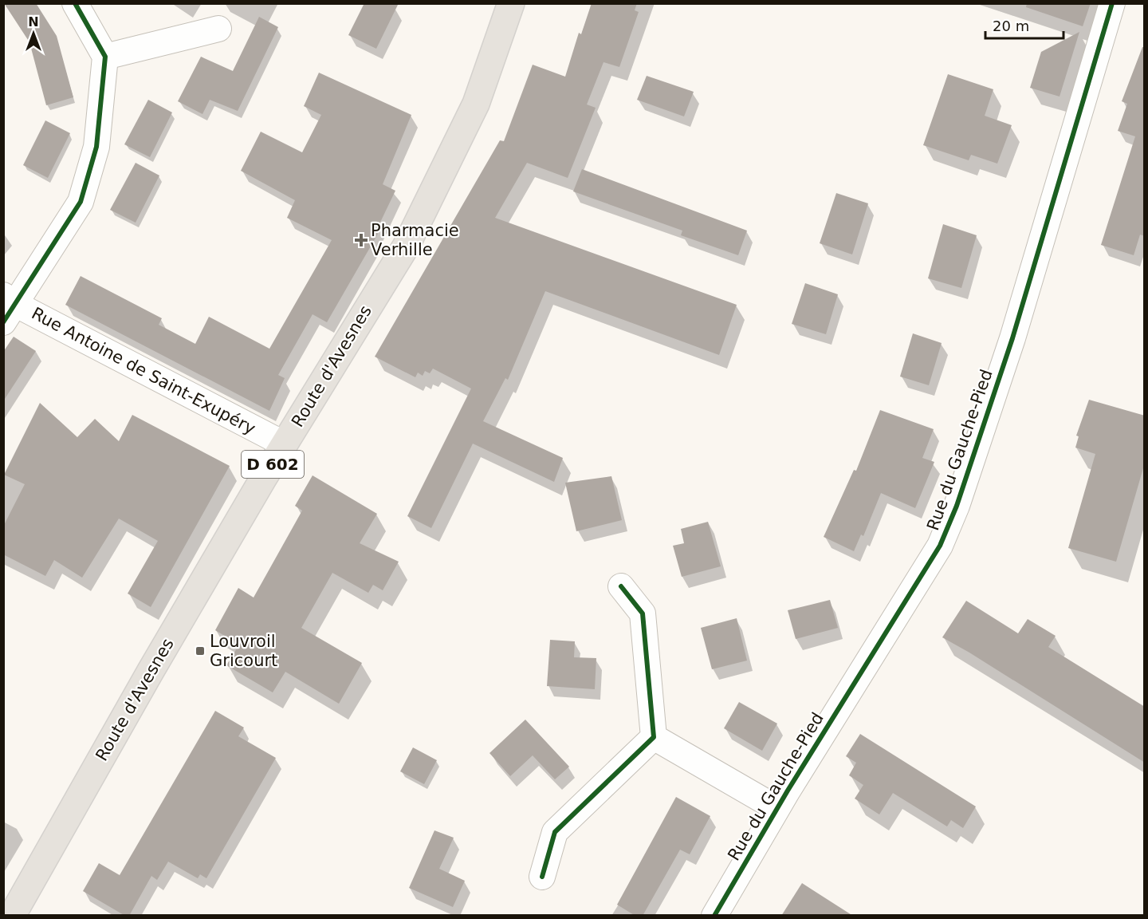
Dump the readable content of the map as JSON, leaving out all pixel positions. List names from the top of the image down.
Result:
{
  "streets": {
    "main road": ["Route d'Avesnes", "D 602"],
    "street": ["Rue Antoine de Saint-Exupéry", "Rue du Gauche-Pied"]
  },
  "crossings": [
    ["Route d'Avesnes", "Rue Antoine de Saint-Exupéry"]
  ],
  "places": {
    "health": ["Pharmacie Verhille"],
    "transit": ["Louvroil Gricourt"]
  },
  "scale_bar": "20 m",
  "north": "top"
}
